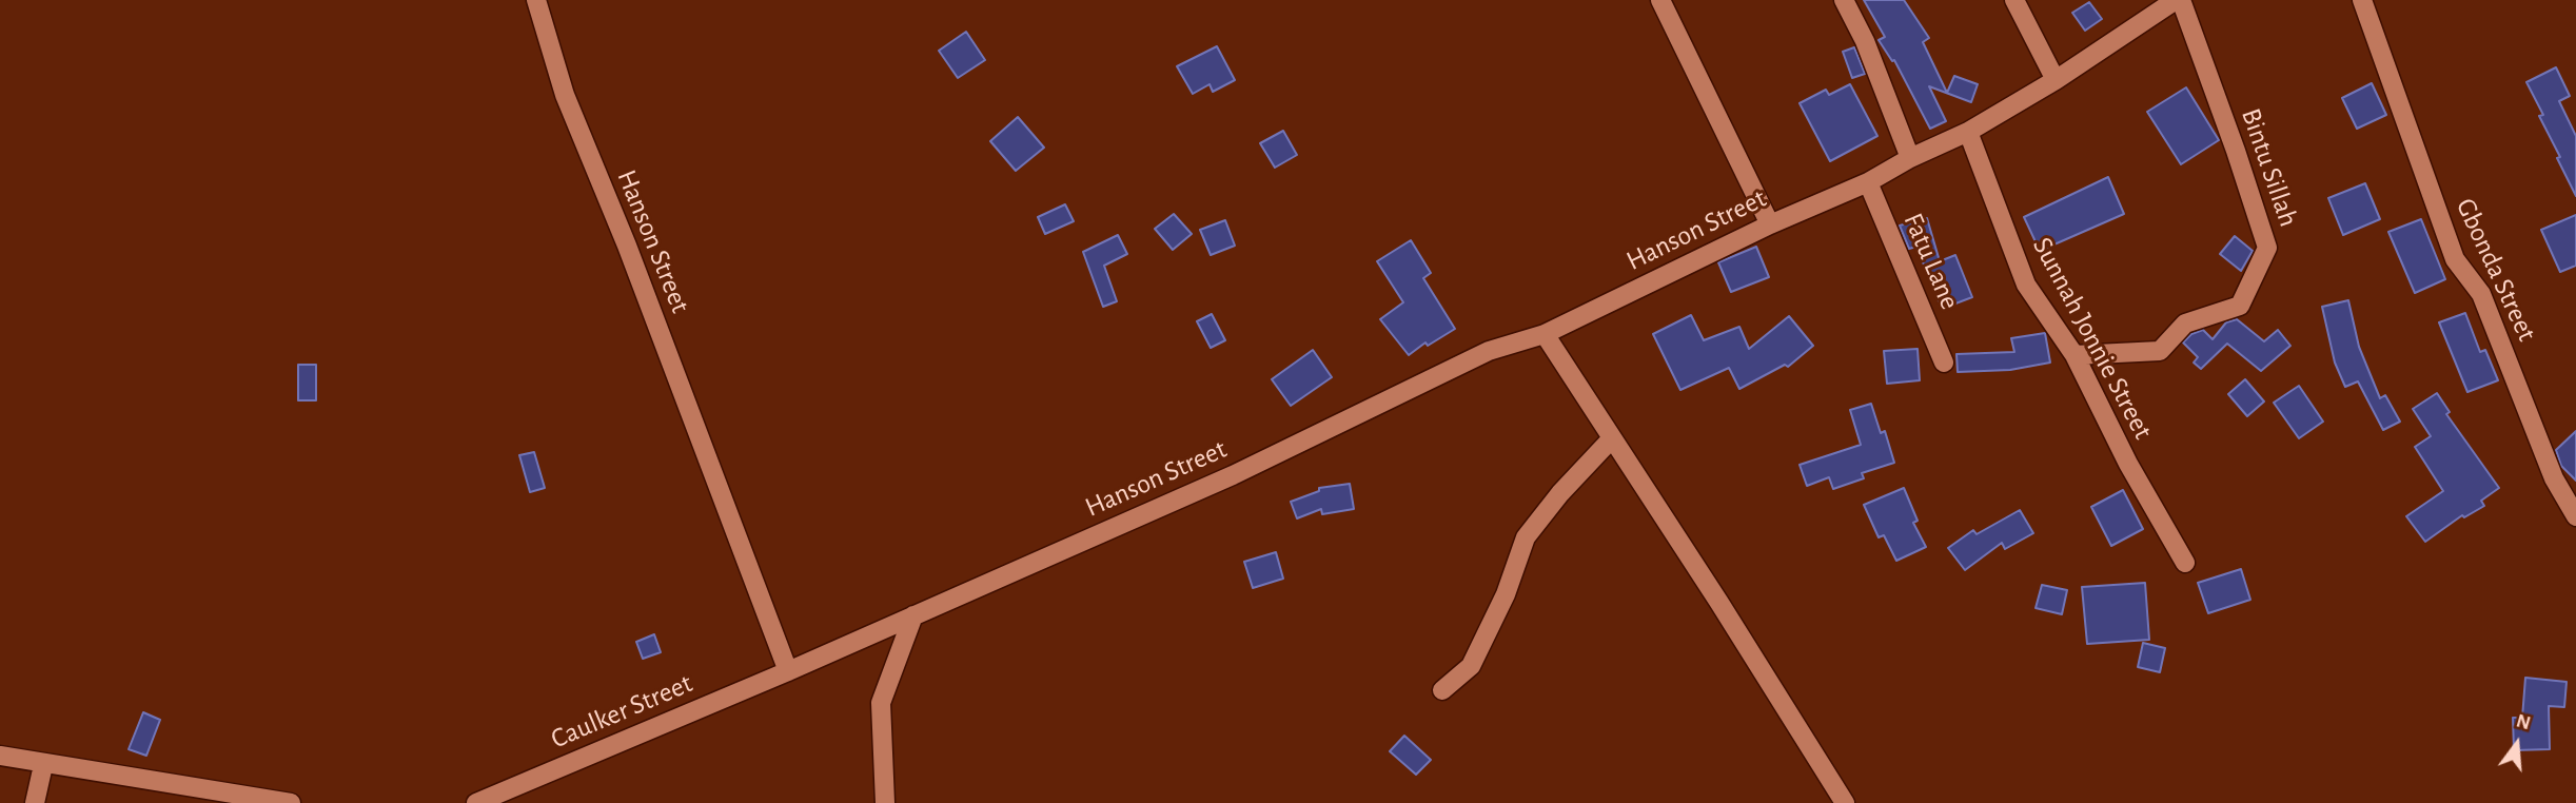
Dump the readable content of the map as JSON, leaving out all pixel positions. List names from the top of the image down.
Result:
{
  "streets": {
    "street": [
      "Bintu Sillah",
      "Hanson Street",
      "Fatu Lane",
      "Gbonda Street",
      "Sunnah Jonnie Street",
      "Caulker Street"
    ]
  },
  "crossings": [
    ["Bintu Sillah", "Hanson Street"],
    ["Bintu Sillah", "Sunnah Jonnie Street"],
    ["Hanson Street", "Fatu Lane"],
    ["Hanson Street", "Sunnah Jonnie Street"],
    ["Hanson Street", "Caulker Street"]
  ],
  "north": "top"
}
